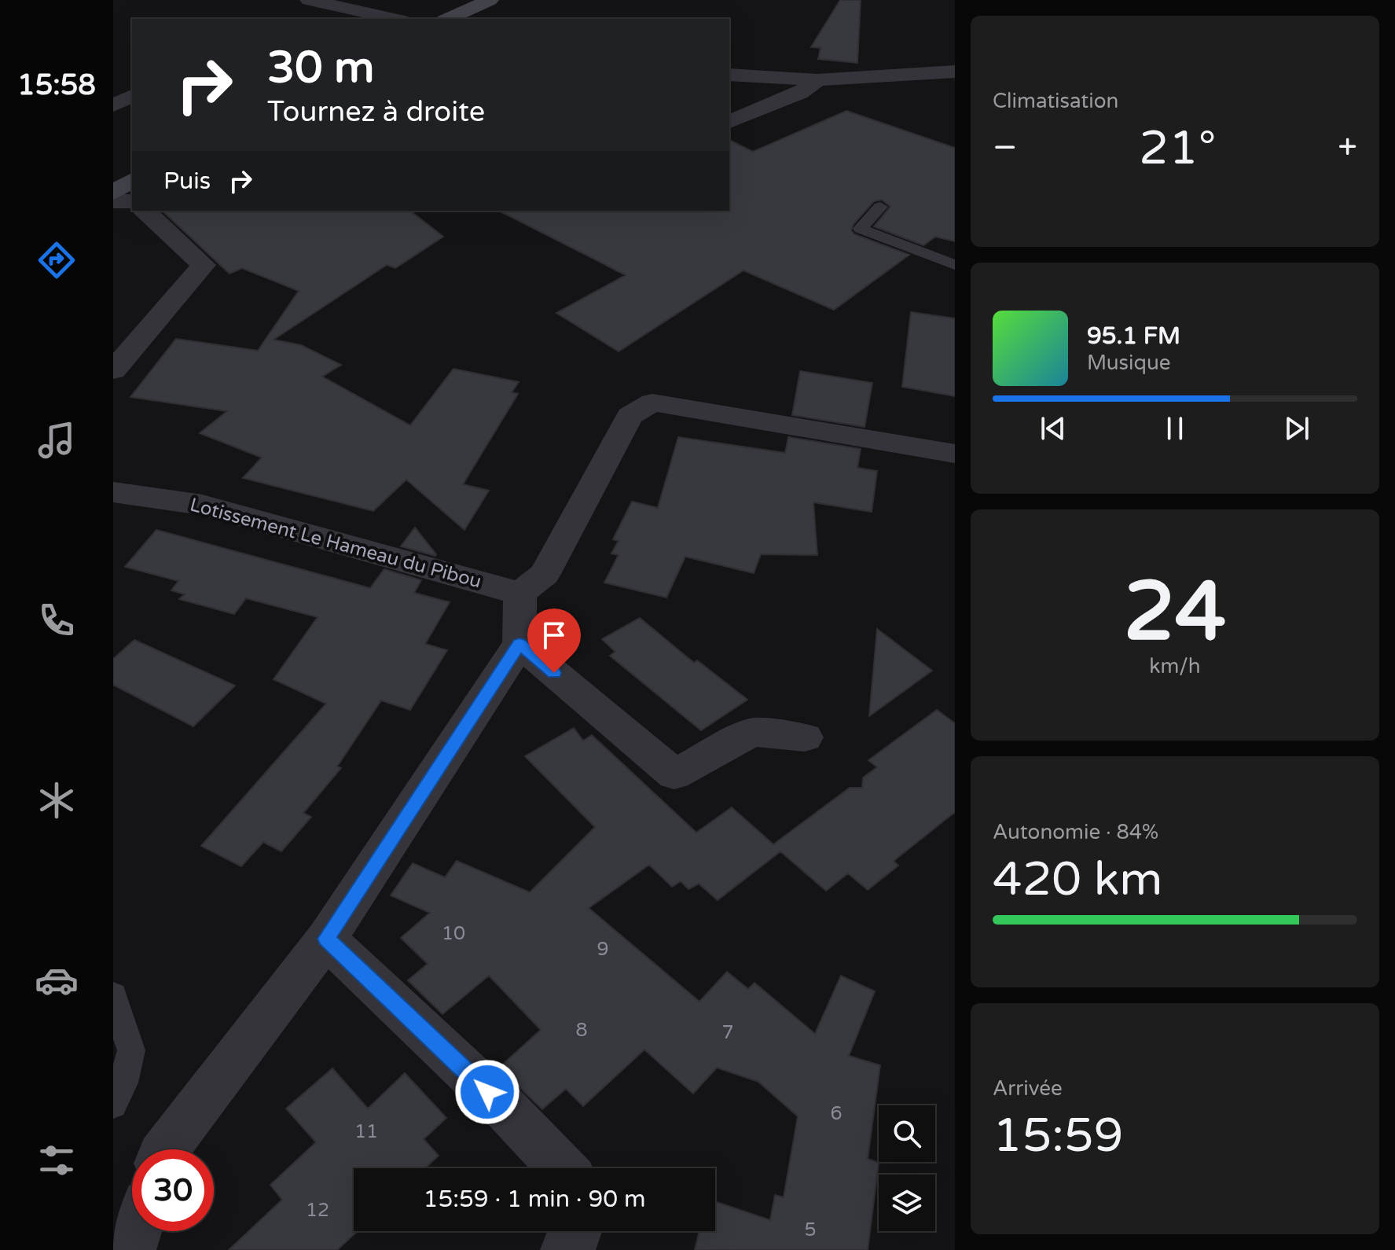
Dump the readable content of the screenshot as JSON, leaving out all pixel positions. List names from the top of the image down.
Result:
{
  "streets": {
    "street": ["Lotissement Le Hameau du Pibou"]
  },
  "house_numbers": [
    "10",
    "9",
    "8",
    "7",
    "6",
    "11",
    "12",
    "5"
  ],
  "page": {
    "tabs": "15:58",
    "tile": [
      "Climatisation",
      ["24", "km/h"],
      ["Autonomie · 84%", "420 km"],
      ["Arrivée", "15:59"]
    ],
    "turn": ["30 m", "Tournez à droite"],
    "heat": ["−", "21°", "+"],
    "then": "Puis",
    "song": ["95.1 FM", "Musique"],
    "limit": "30",
    "trip": "15:59 · 1 min · 90 m"
  }
}
